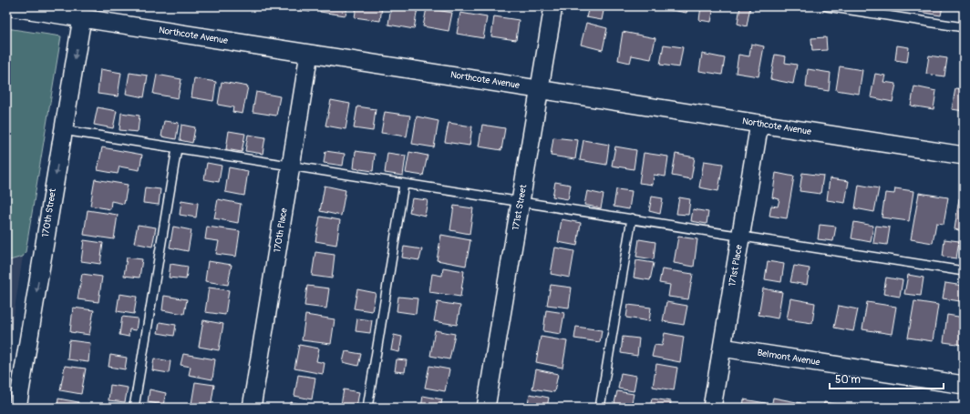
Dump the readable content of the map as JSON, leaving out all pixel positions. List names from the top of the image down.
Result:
{
  "streets": {
    "street": [
      "Northcote Avenue",
      "171st Street",
      "170th Street",
      "170th Place",
      "171st Place",
      "Belmont Avenue"
    ]
  },
  "crossings": [
    ["Northcote Avenue", "171st Street"],
    ["Northcote Avenue", "170th Street"],
    ["Northcote Avenue", "170th Place"],
    ["Northcote Avenue", "171st Place"],
    ["171st Place", "Belmont Avenue"]
  ],
  "one_way": ["170th Street"],
  "scale_bar": "50 m"
}
